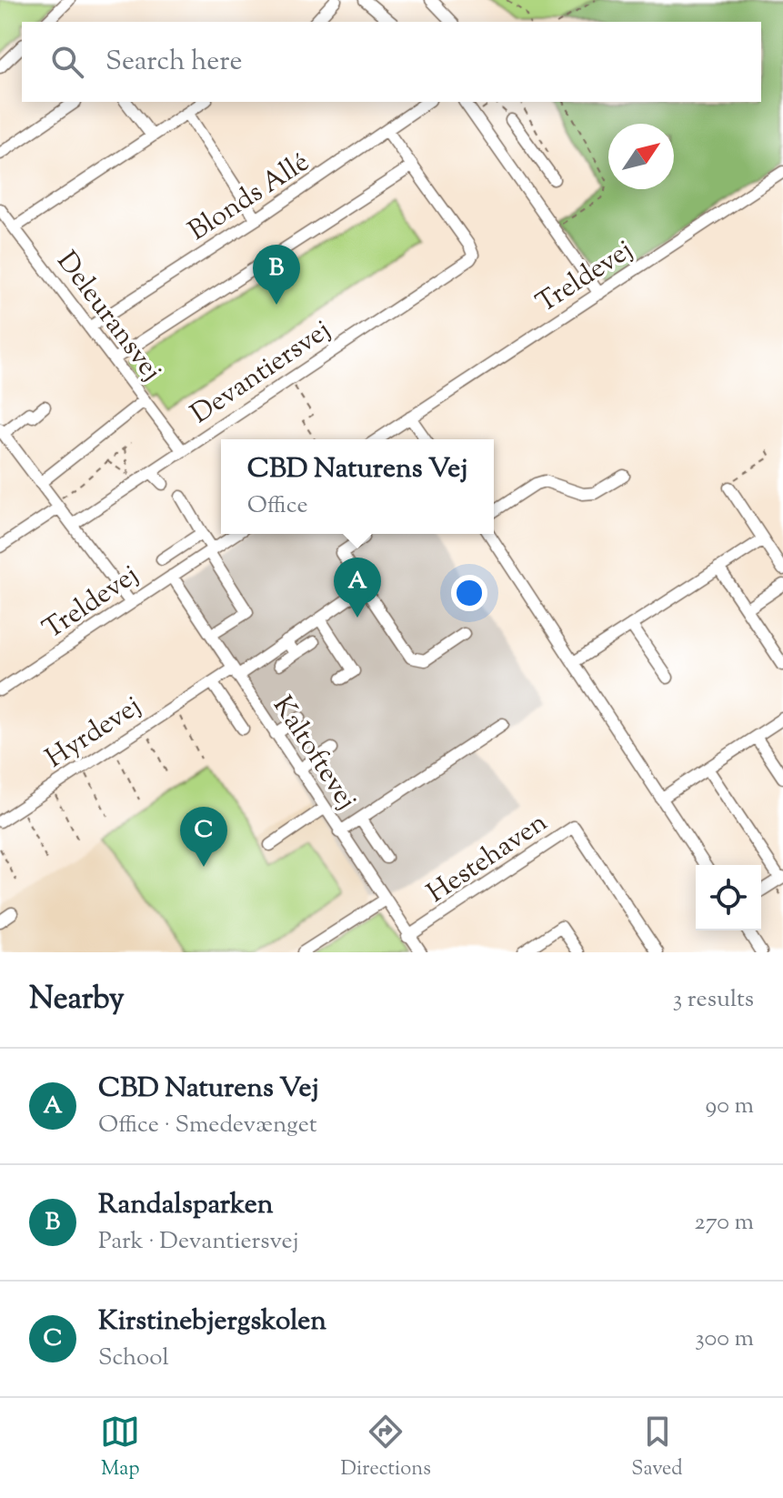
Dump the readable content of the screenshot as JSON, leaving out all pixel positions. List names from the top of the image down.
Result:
{
  "streets": {
    "street": [
      "Blonds Allé",
      "Treldevej",
      "Deleuransvej",
      "Devantiersvej",
      "Hyrdevej",
      "Kaltoftevej",
      "Hestehaven"
    ]
  },
  "crossings": [
    ["Blonds Allé", "Deleuransvej"],
    ["Treldevej", "Kaltoftevej"],
    ["Deleuransvej", "Devantiersvej"],
    ["Hyrdevej", "Kaltoftevej"],
    ["Kaltoftevej", "Hestehaven"]
  ],
  "north": "top right",
  "page": {
    "search": "Search here",
    "pins": ["B", "A", "C"],
    "popup": ["CBD Naturens Vej", "Office"],
    "heading": ["Nearby", "3 results"],
    "list": [
      {
        "mark": "A",
        "name": "CBD Naturens Vej",
        "note": "Office · Smedevænget",
        "value": "90 m"
      },
      {
        "mark": "B",
        "name": "Randalsparken",
        "note": "Park · Devantiersvej",
        "value": "270 m"
      },
      {
        "mark": "C",
        "name": "Kirstinebjergskolen",
        "note": "School",
        "value": "300 m"
      }
    ],
    "nav": ["Map", "Directions", "Saved"]
  }
}
